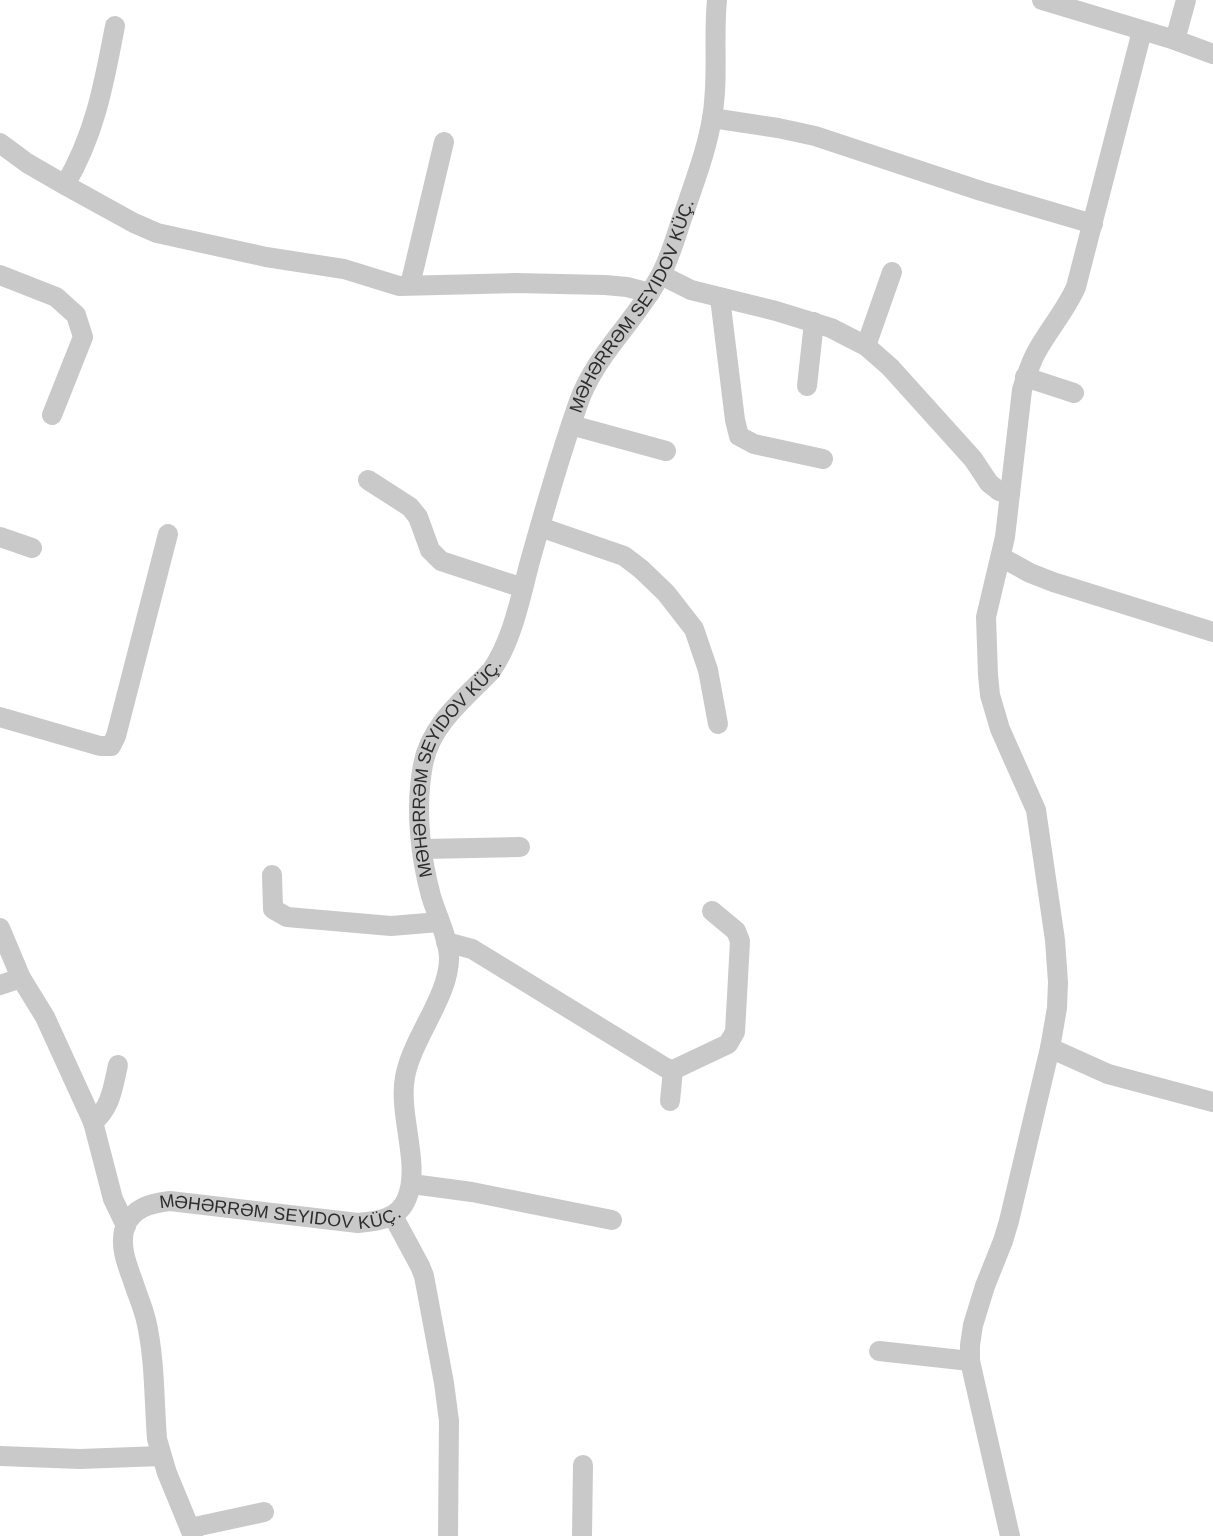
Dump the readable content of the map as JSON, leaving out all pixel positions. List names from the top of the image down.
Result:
{
  "streets": {
    "street": ["MƏHƏRRƏM SEYIDOV KÜÇ."]
  }
}
